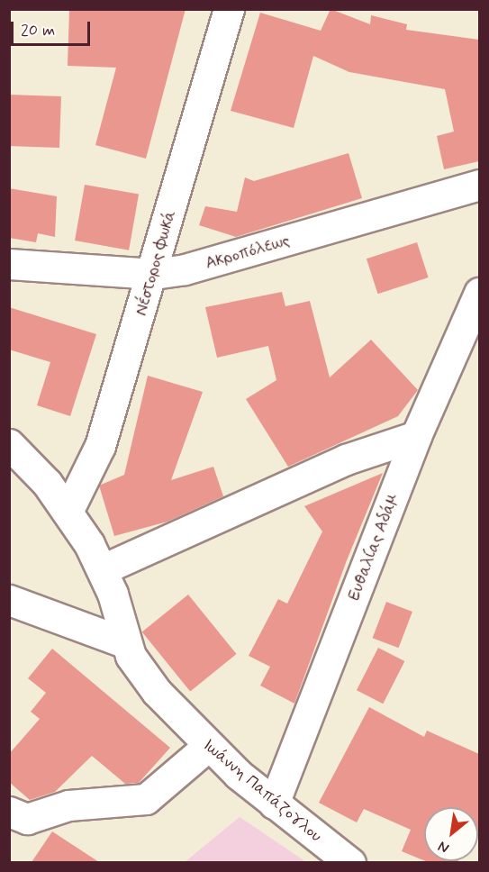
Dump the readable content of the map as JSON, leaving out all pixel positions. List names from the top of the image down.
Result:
{
  "streets": {
    "street": [
      "Ακροπόλεως",
      "Νέστορος Φωκά",
      "Ευθαλίας Αδάμ",
      "Ιωάννη Παπάζογλου"
    ]
  },
  "crossings": [
    ["Ακροπόλεως", "Νέστορος Φωκά"],
    ["Νέστορος Φωκά", "Ιωάννη Παπάζογλου"],
    ["Ευθαλίας Αδάμ", "Ιωάννη Παπάζογλου"]
  ],
  "scale_bar": "20 m",
  "north": "bottom left"
}
